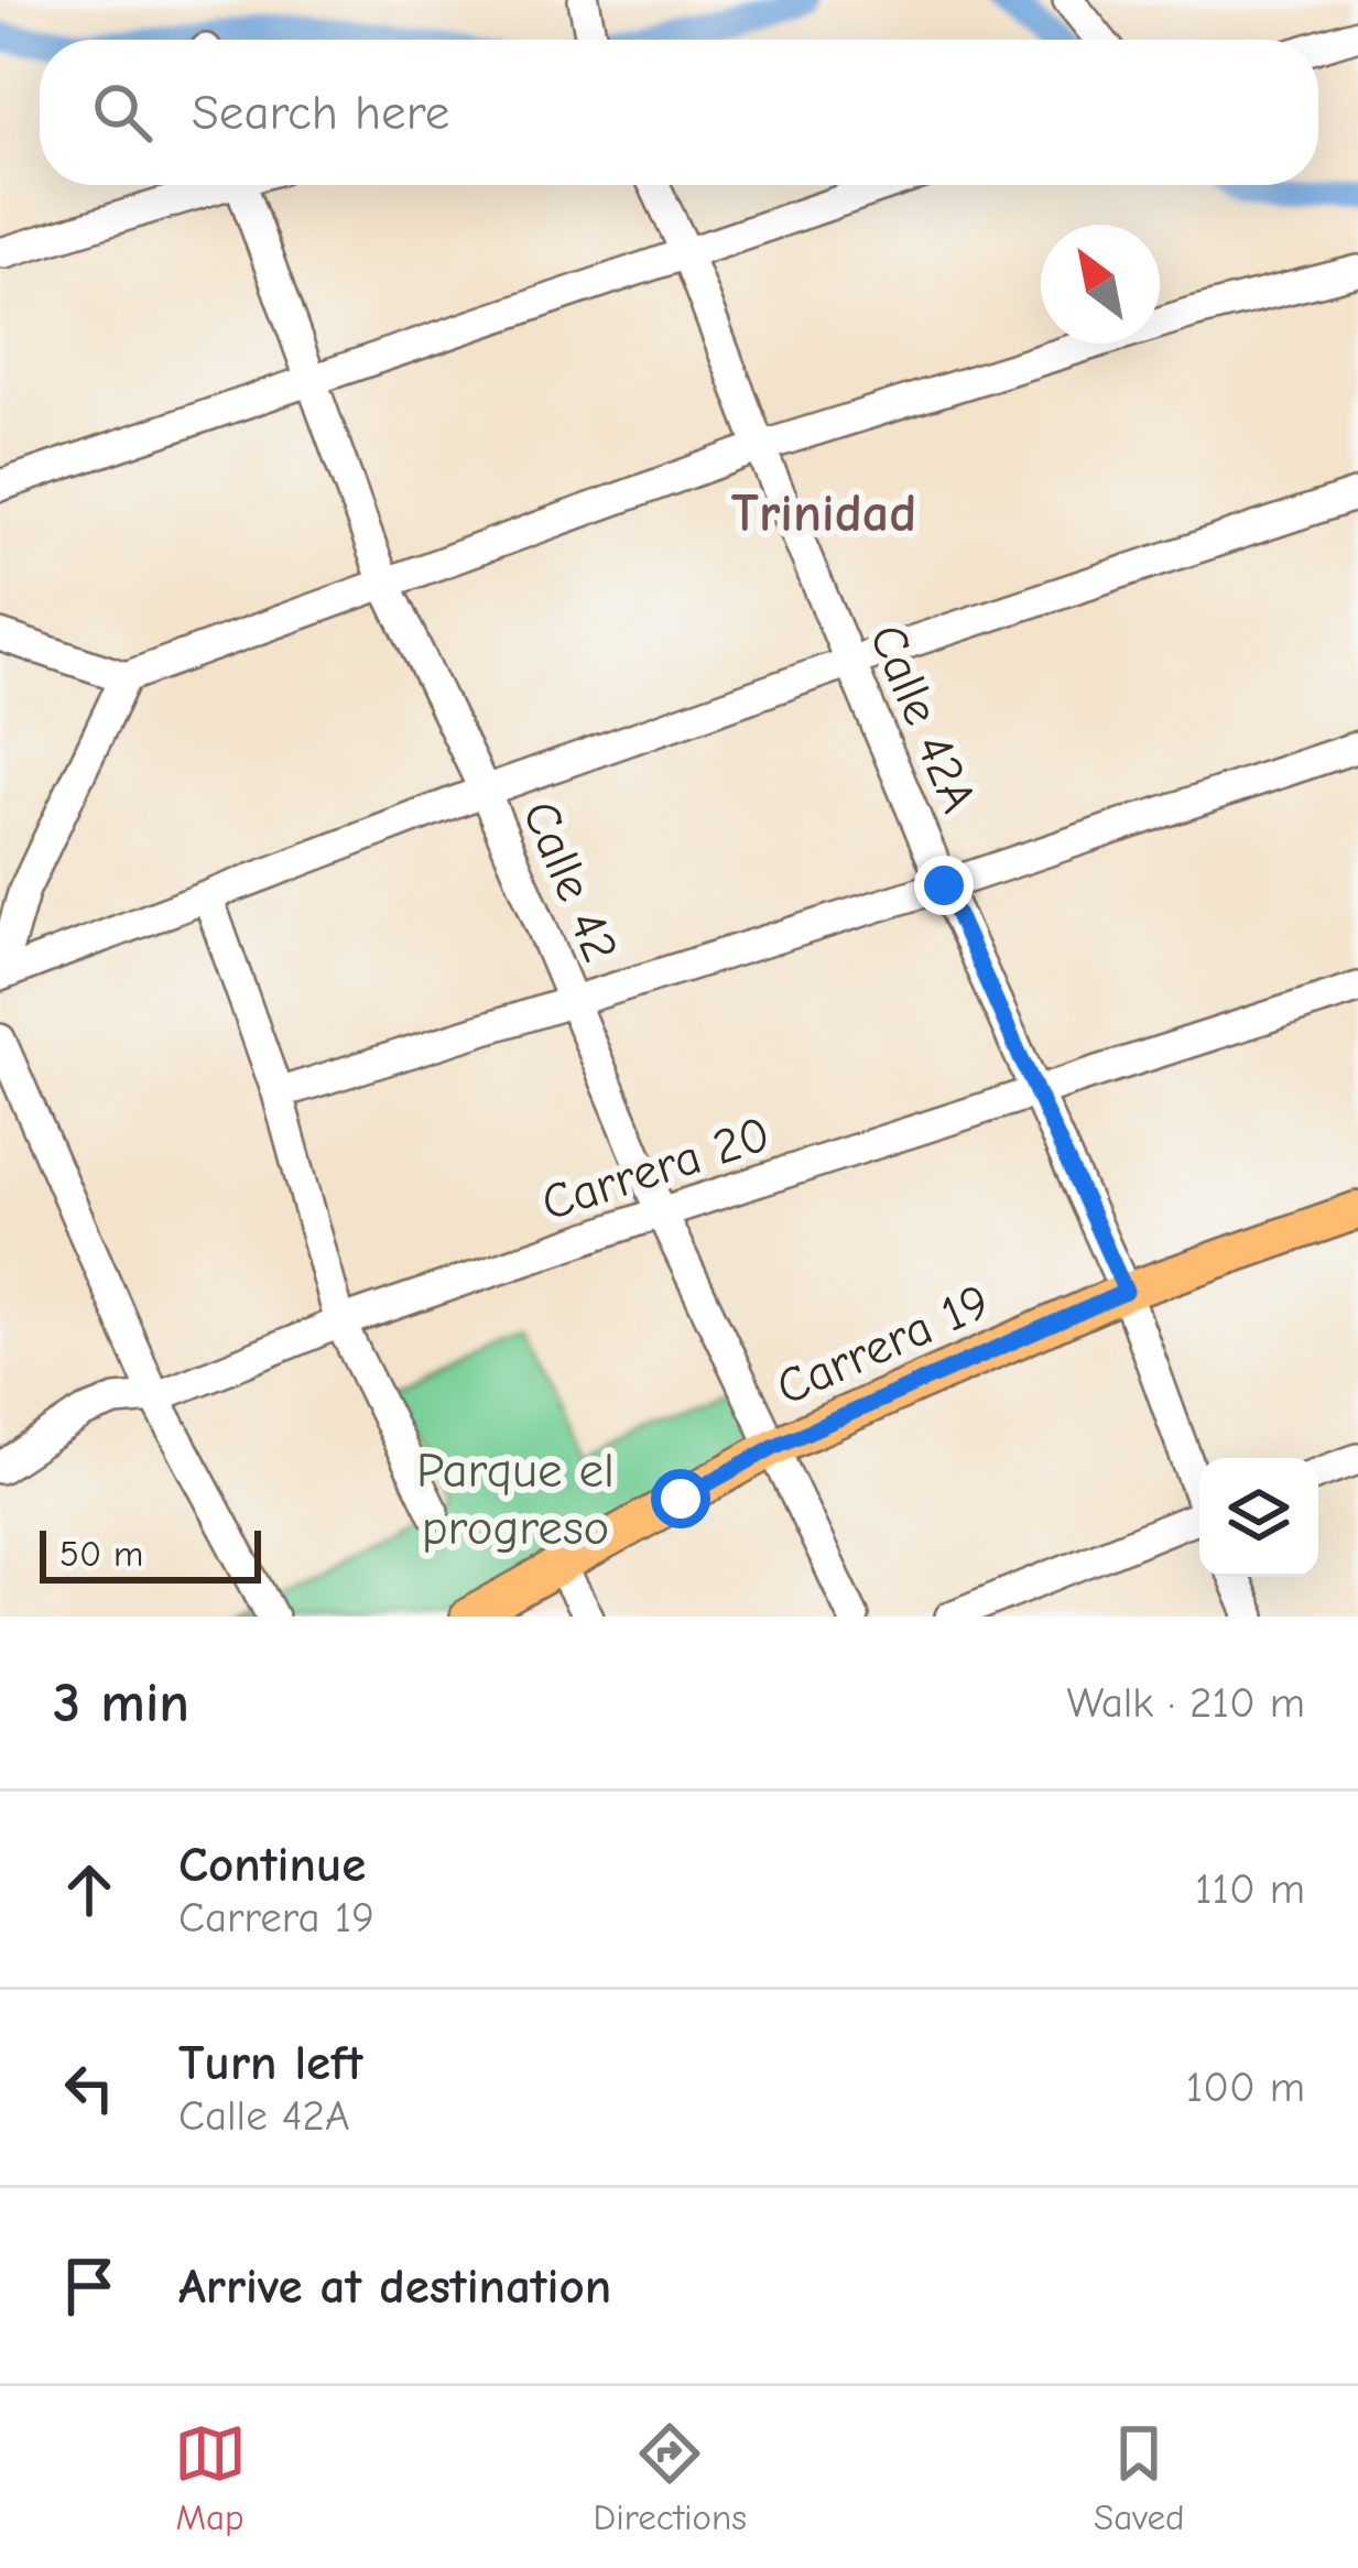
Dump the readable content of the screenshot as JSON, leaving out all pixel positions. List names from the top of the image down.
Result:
{
  "streets": {
    "main road": ["Carrera 19"],
    "street": ["Calle 42A", "Calle 42", "Carrera 20"]
  },
  "crossings": [
    ["Calle 42A", "Carrera 20"],
    ["Calle 42A", "Carrera 19"],
    ["Calle 42", "Carrera 20"],
    ["Calle 42", "Carrera 19"]
  ],
  "districts": ["Trinidad"],
  "parks": ["Parque el progreso"],
  "scale_bar": "50 m",
  "north": "top left",
  "page": {
    "search": "Search here",
    "scale": "50 m",
    "heading": ["3 min", "Walk · 210 m"],
    "list": [
      ["Continue", "Carrera 19", "110 m"],
      ["Turn left", "Calle 42A", "100 m"],
      "Arrive at destination"
    ],
    "nav": ["Map", "Directions", "Saved"]
  }
}
